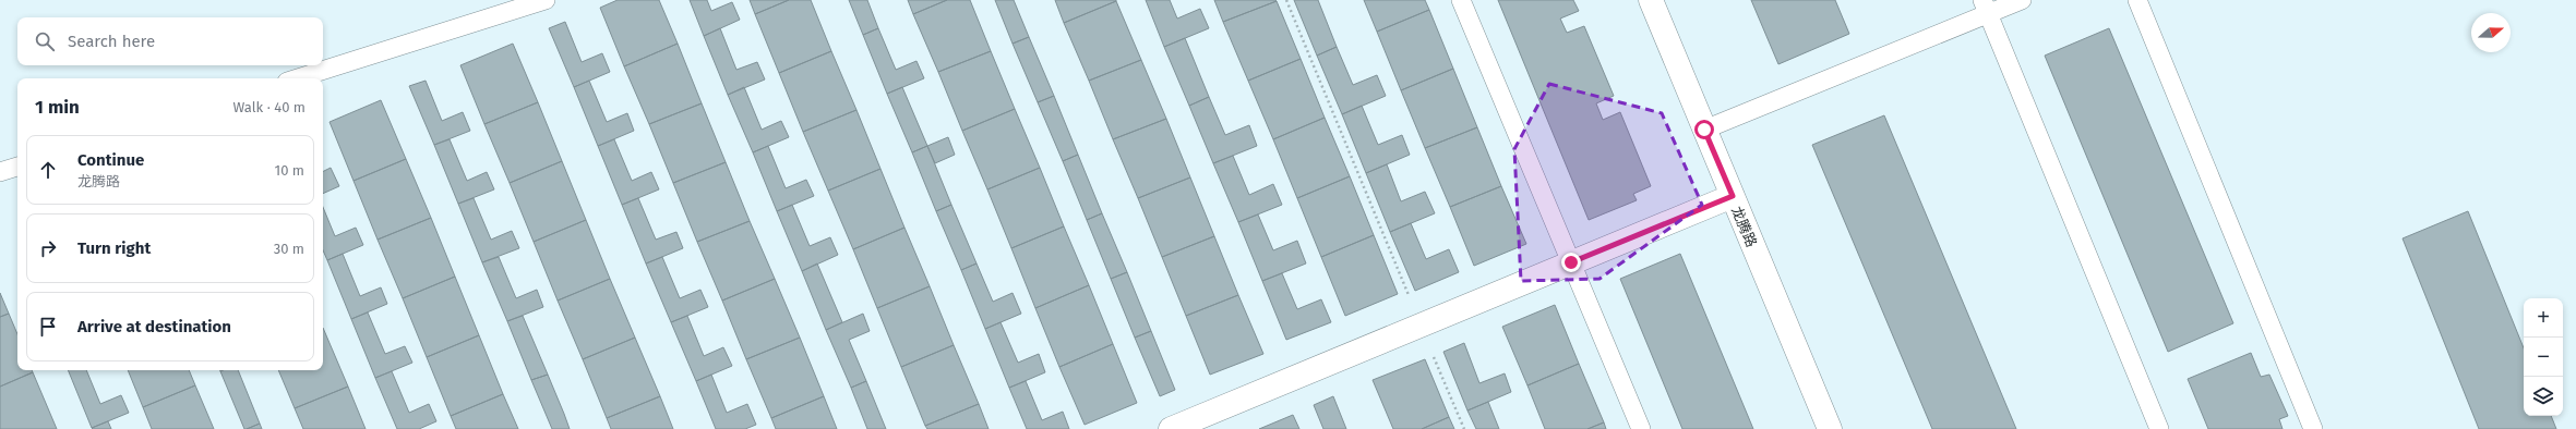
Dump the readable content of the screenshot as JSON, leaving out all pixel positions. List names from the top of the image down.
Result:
{
  "streets": {
    "street": ["龙腾路"]
  },
  "north": "right",
  "page": {
    "search": "Search here",
    "heading": ["1 min", "Walk · 40 m"],
    "list": [
      ["Continue", "龙腾路", "10 m"],
      ["Turn right", "30 m"],
      "Arrive at destination"
    ],
    "map_buttons": ["+", "−"]
  }
}
